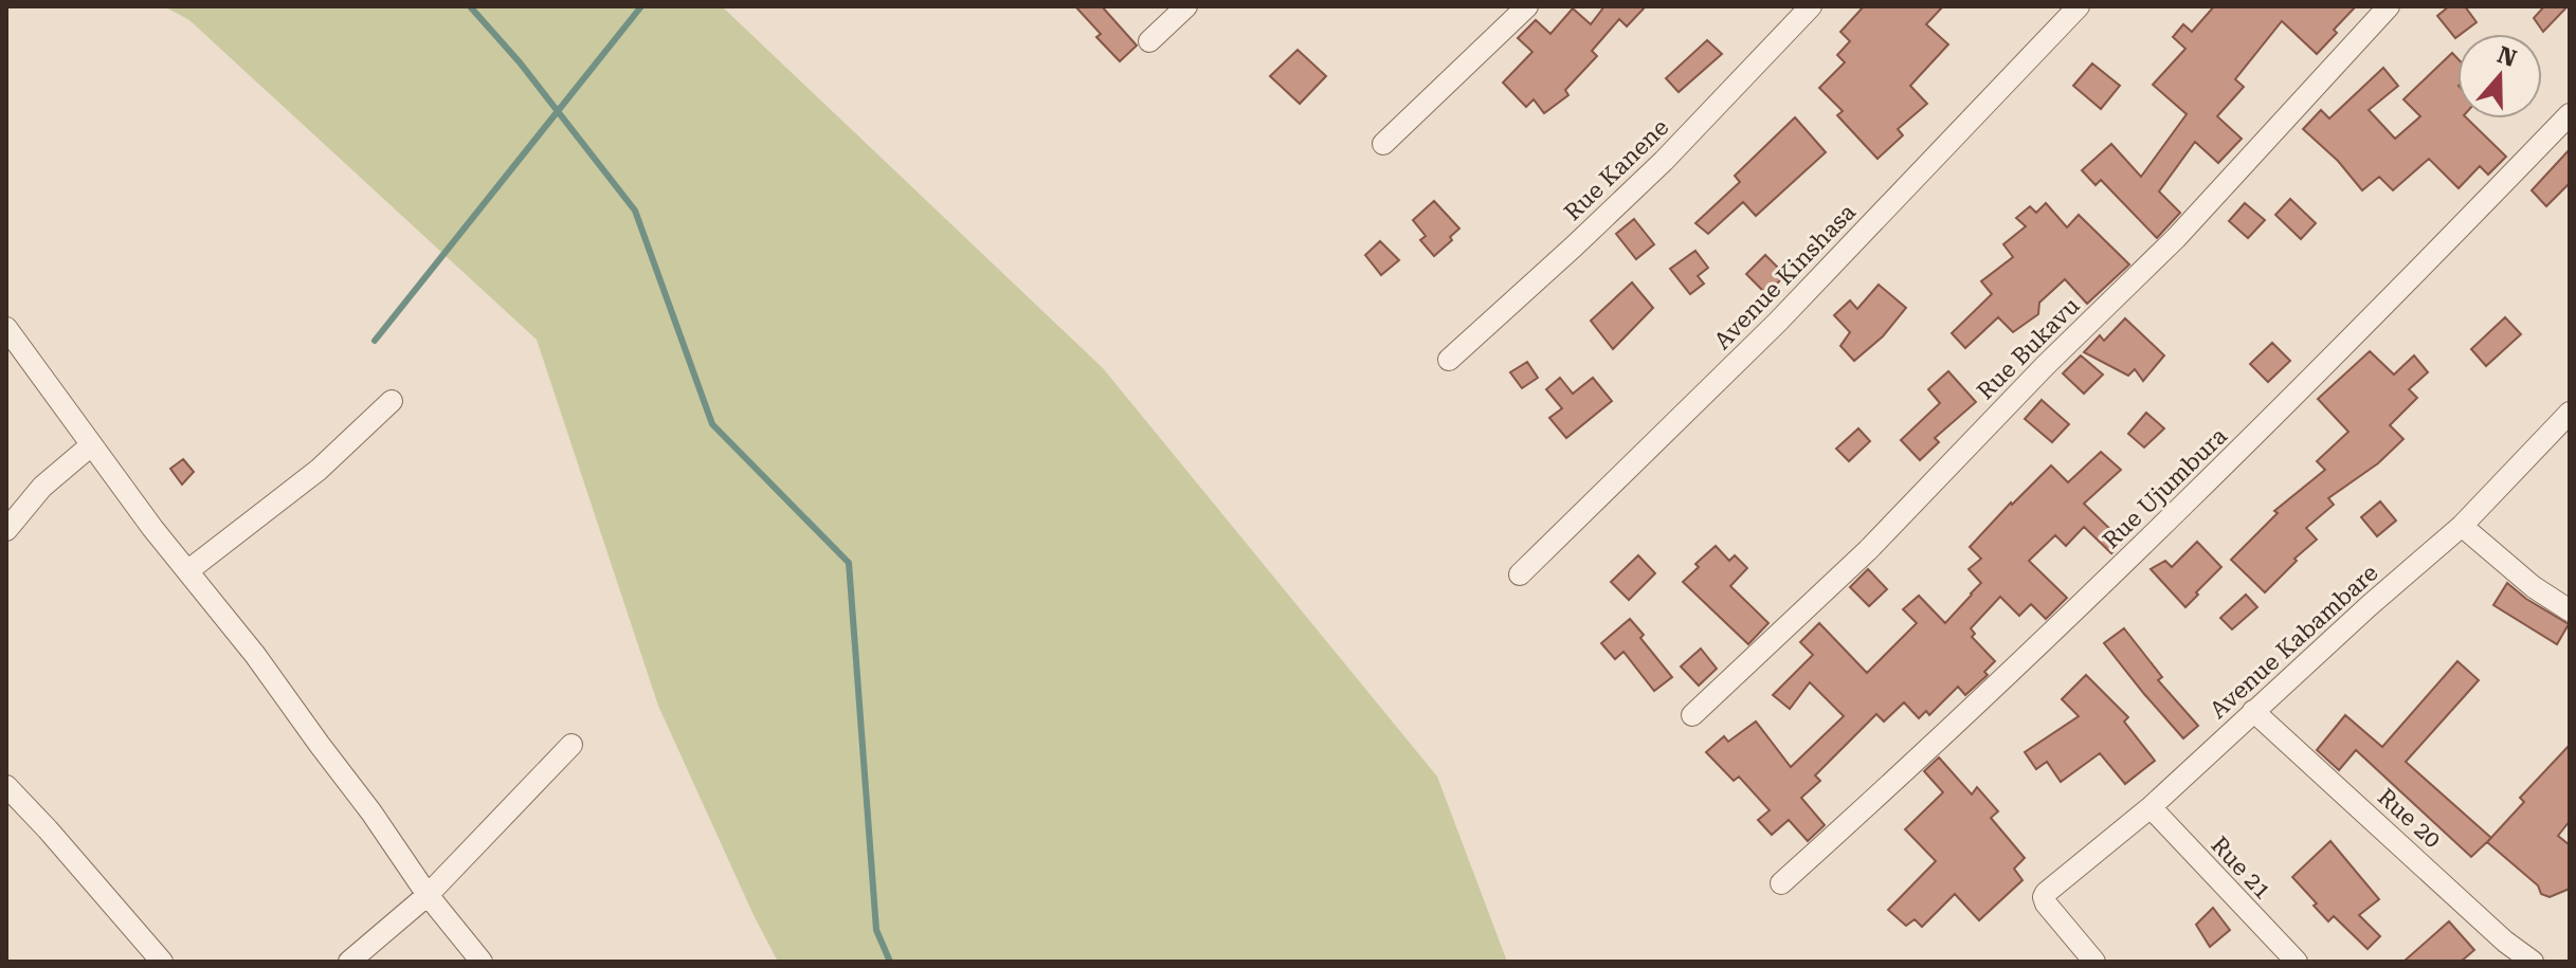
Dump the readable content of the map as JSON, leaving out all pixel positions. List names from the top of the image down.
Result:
{
  "streets": {
    "street": [
      "Rue Kanene",
      "Avenue Kinshasa",
      "Rue Bukavu",
      "Rue Ujumbura",
      "Avenue Kabambare",
      "Rue 20",
      "Rue 21"
    ]
  },
  "crossings": [
    ["Avenue Kabambare", "Rue 20"],
    ["Avenue Kabambare", "Rue 21"]
  ],
  "north": "top"
}
